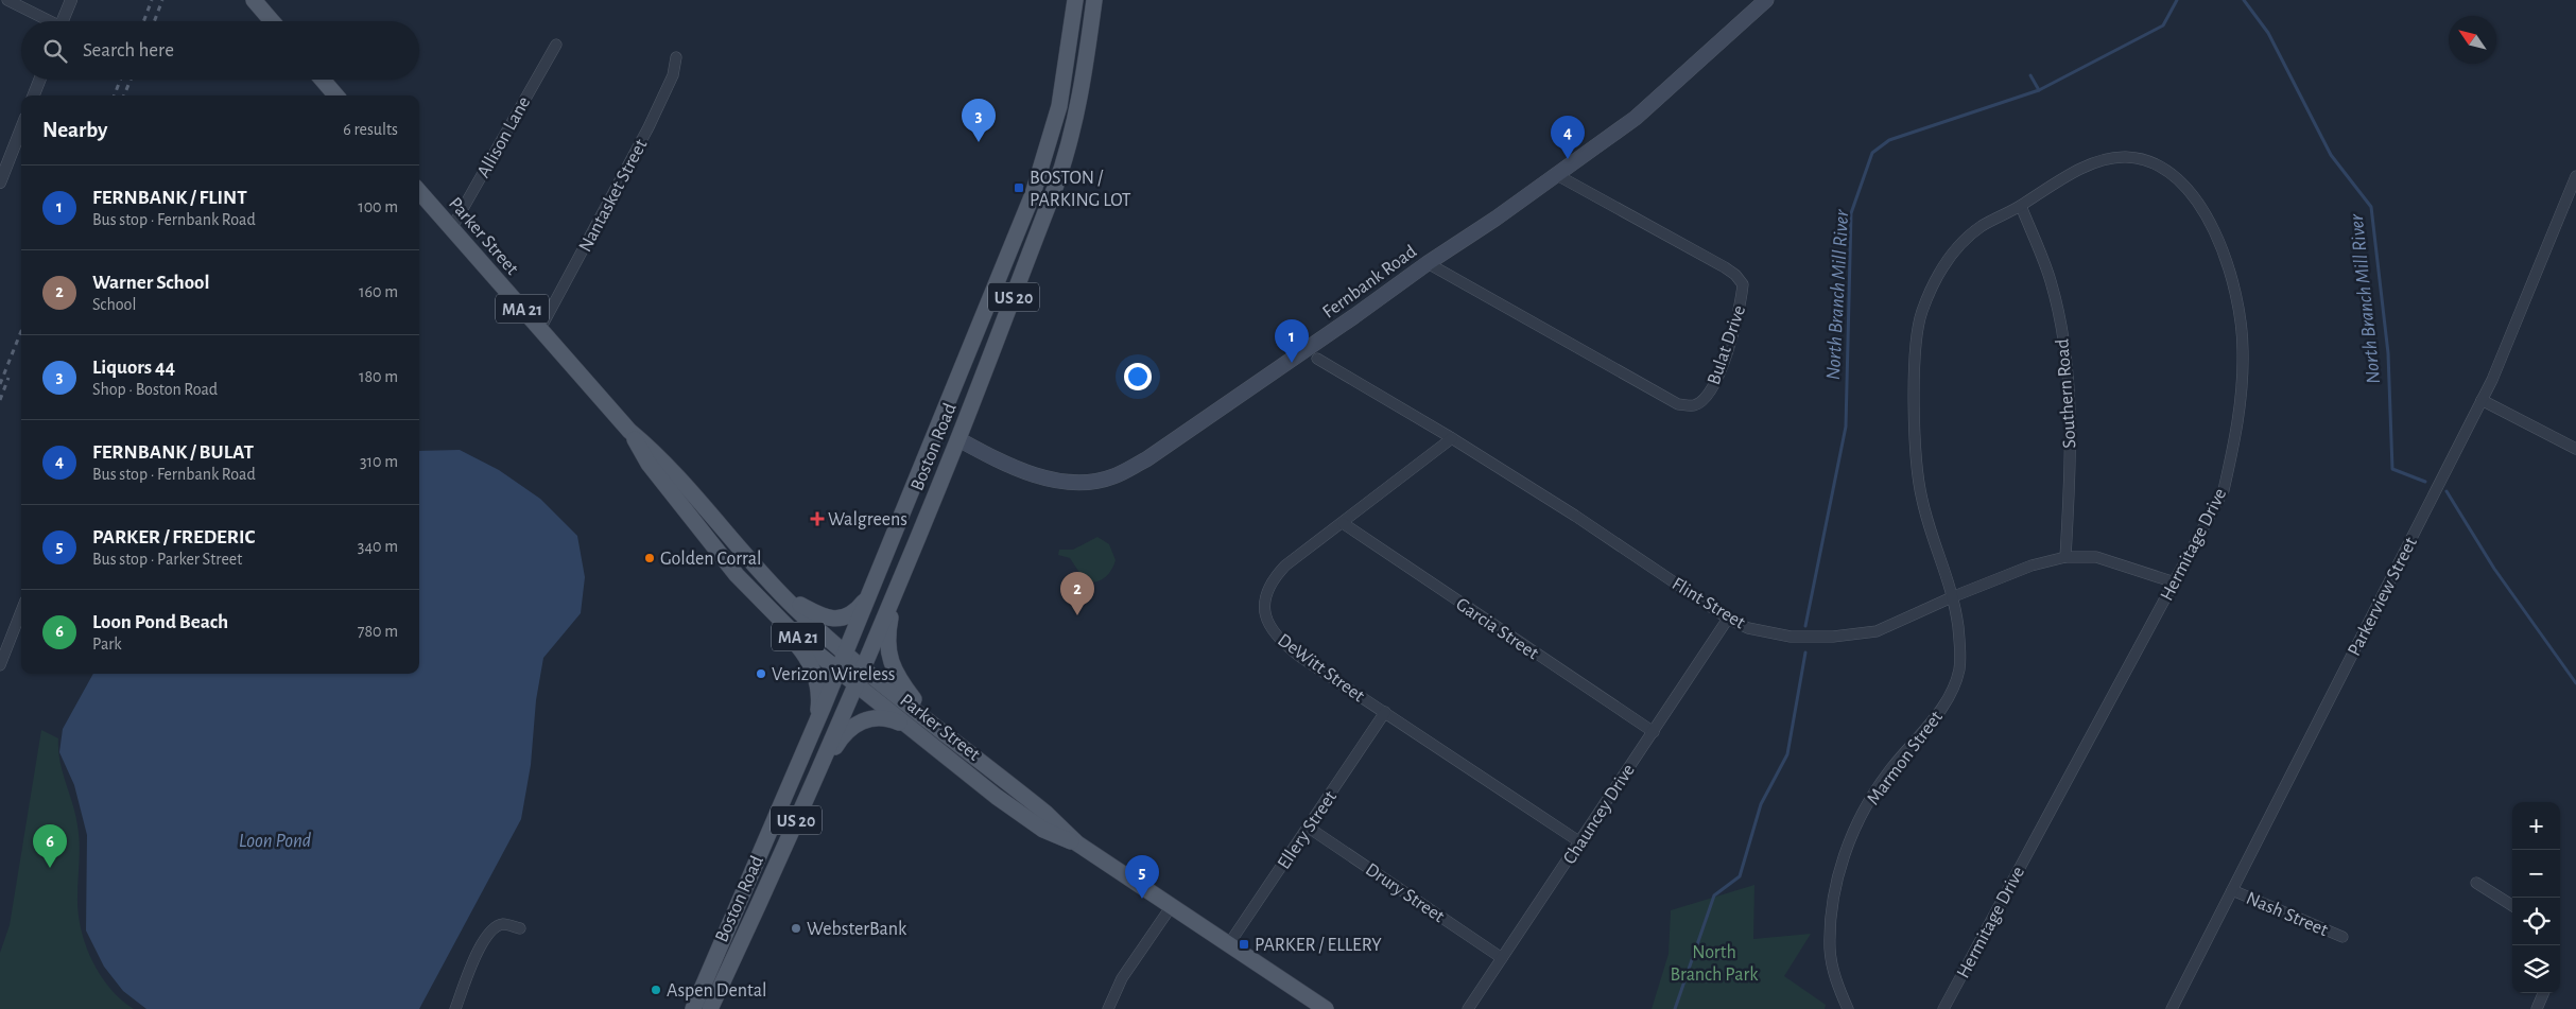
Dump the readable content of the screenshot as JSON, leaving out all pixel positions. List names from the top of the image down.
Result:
{
  "streets": {
    "main road": [
      "Parker Street",
      "Fernbank Road",
      "US 20",
      "MA 21",
      "Boston Road"
    ],
    "street": [
      "Allison Lane",
      "Nantasket Street",
      "Bulat Drive",
      "Southern Road",
      "Hermitage Drive",
      "Parkerview Street",
      "Flint Street",
      "Garcia Street",
      "DeWitt Street",
      "Marmon Street",
      "Chauncey Drive",
      "Ellery Street",
      "Drury Street",
      "Nash Street"
    ]
  },
  "crossings": [
    ["Allison Lane", "Parker Street"],
    ["Nantasket Street", "Parker Street"],
    ["Parker Street", "Boston Road"],
    ["Parker Street", "Ellery Street"],
    ["Fernbank Road", "Bulat Drive"],
    ["Fernbank Road", "Boston Road"],
    ["Southern Road", "Hermitage Drive"],
    ["Southern Road", "Flint Street"],
    ["Hermitage Drive", "Flint Street"],
    ["Hermitage Drive", "Marmon Street"],
    ["Parkerview Street", "Nash Street"],
    ["Flint Street", "DeWitt Street"],
    ["Flint Street", "Marmon Street"],
    ["Flint Street", "Chauncey Drive"],
    ["Garcia Street", "DeWitt Street"],
    ["Garcia Street", "Chauncey Drive"],
    ["DeWitt Street", "Chauncey Drive"],
    ["DeWitt Street", "Ellery Street"],
    ["Chauncey Drive", "Drury Street"],
    ["Ellery Street", "Drury Street"]
  ],
  "water": ["North Branch Mill River", "Loon Pond"],
  "parks": ["North Branch Park"],
  "places": {
    "transit": ["BOSTON / PARKING LOT", "PARKER / ELLERY"],
    "health": ["Walgreens"],
    "other": [
      "Golden Corral",
      "Verizon Wireless",
      "WebsterBank",
      "Aspen Dental"
    ]
  },
  "north": "top left",
  "page": {
    "search": "Search here",
    "heading": ["Nearby", "6 results"],
    "pins": [
      "3",
      "4",
      "1",
      "2",
      "6",
      "5"
    ],
    "list": [
      {
        "mark": "1",
        "name": "FERNBANK / FLINT",
        "note": "Bus stop · Fernbank Road",
        "value": "100 m"
      },
      {
        "mark": "2",
        "name": "Warner School",
        "note": "School",
        "value": "160 m"
      },
      {
        "mark": "3",
        "name": "Liquors 44",
        "note": "Shop · Boston Road",
        "value": "180 m"
      },
      {
        "mark": "4",
        "name": "FERNBANK / BULAT",
        "note": "Bus stop · Fernbank Road",
        "value": "310 m"
      },
      {
        "mark": "5",
        "name": "PARKER / FREDERIC",
        "note": "Bus stop · Parker Street",
        "value": "340 m"
      },
      {
        "mark": "6",
        "name": "Loon Pond Beach",
        "note": "Park",
        "value": "780 m"
      }
    ],
    "map_buttons": ["+", "−"]
  }
}
